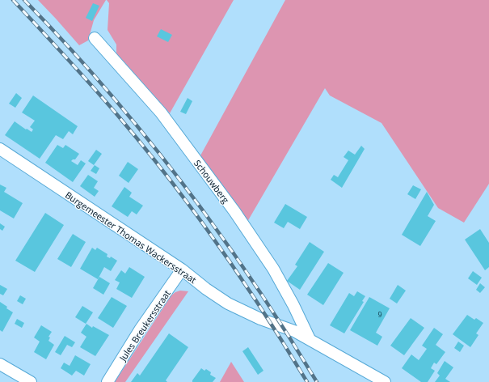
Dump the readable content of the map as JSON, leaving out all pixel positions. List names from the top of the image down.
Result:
{
  "streets": {
    "street": ["Schouwberg", "Burgemeester Thomas Wackersstraat", "Jules Breukersstraat"]
  },
  "crossings": [
    ["Schouwberg", "Burgemeester Thomas Wackersstraat"],
    ["Burgemeester Thomas Wackersstraat", "Jules Breukersstraat"]
  ],
  "house_numbers": ["9"]
}
